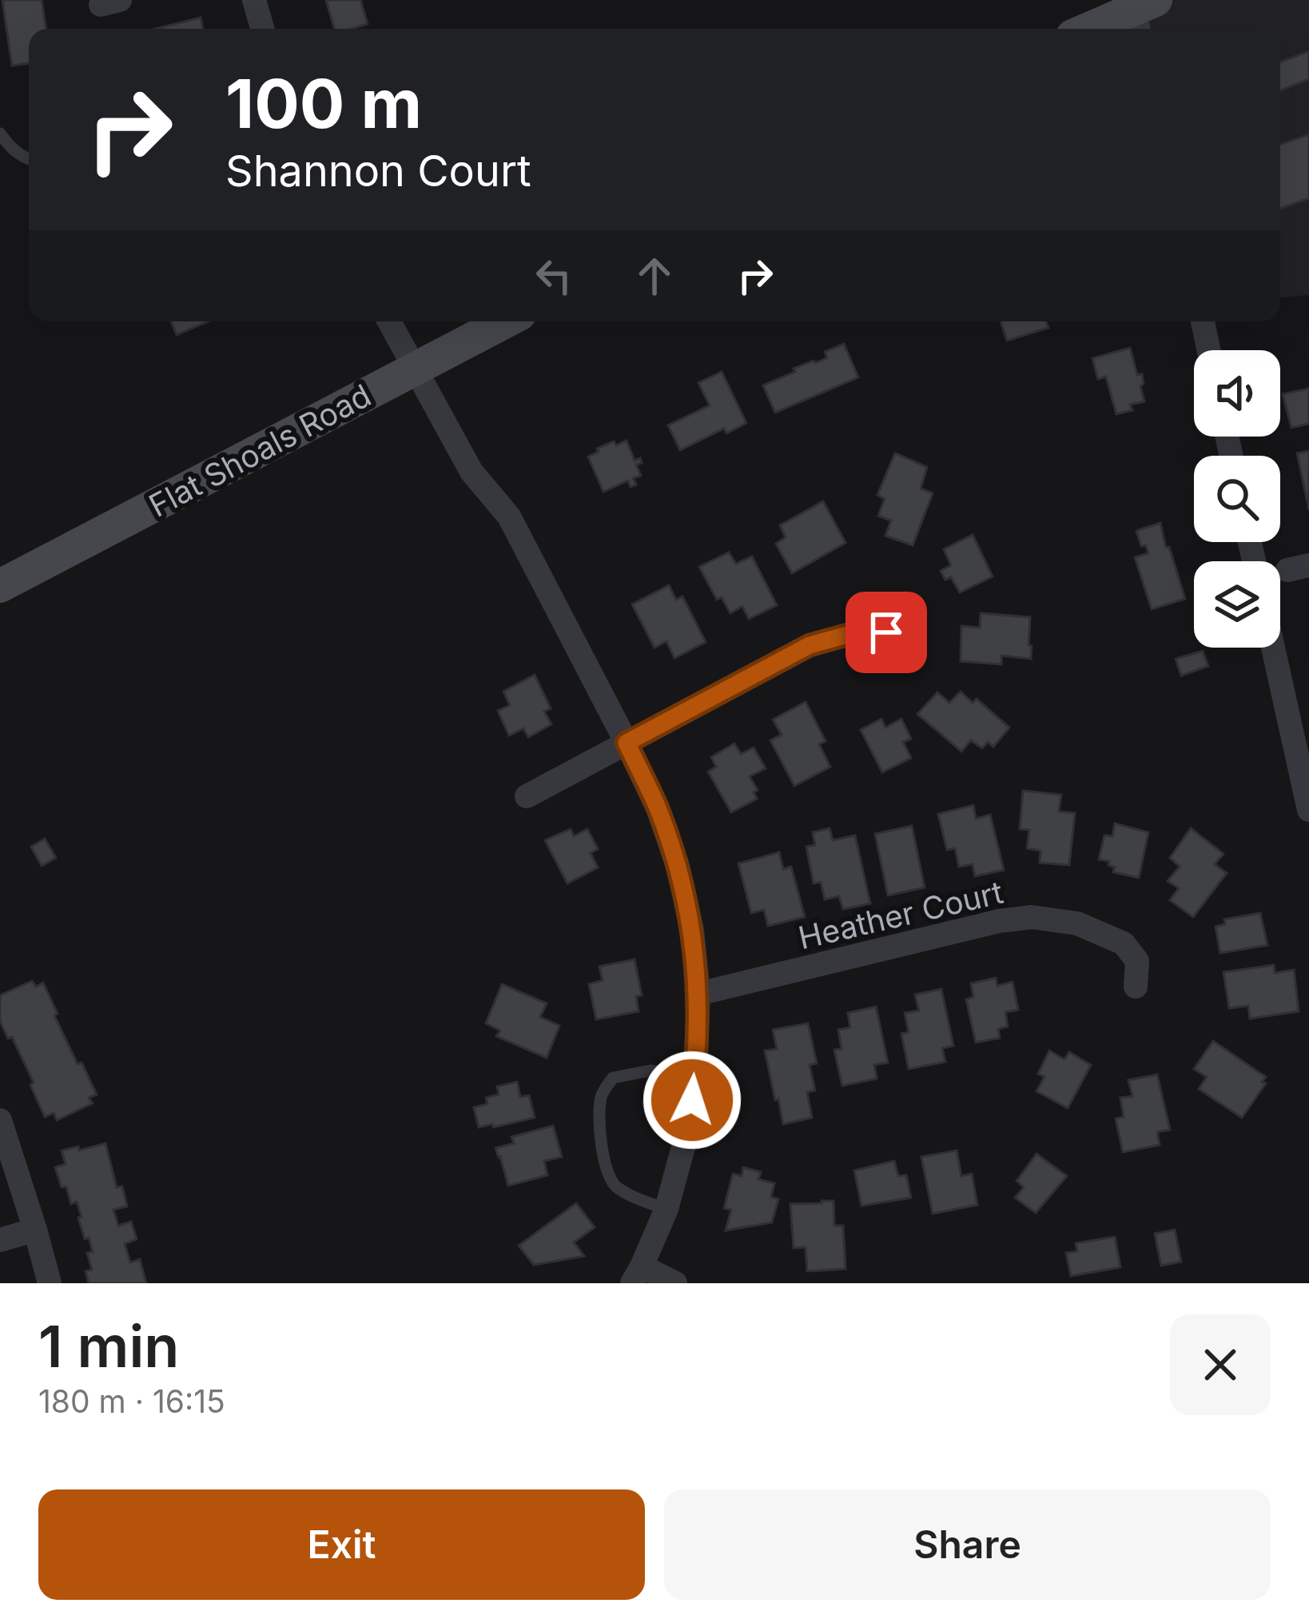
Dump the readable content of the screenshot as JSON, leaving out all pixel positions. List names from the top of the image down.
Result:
{
  "streets": {
    "street": ["Flat Shoals Road", "Heather Court"]
  },
  "page": {
    "turn": ["100 m", "Shannon Court"],
    "heading": ["1 min", "180 m · 16:15"],
    "buttons": ["Exit", "Share"]
  }
}
